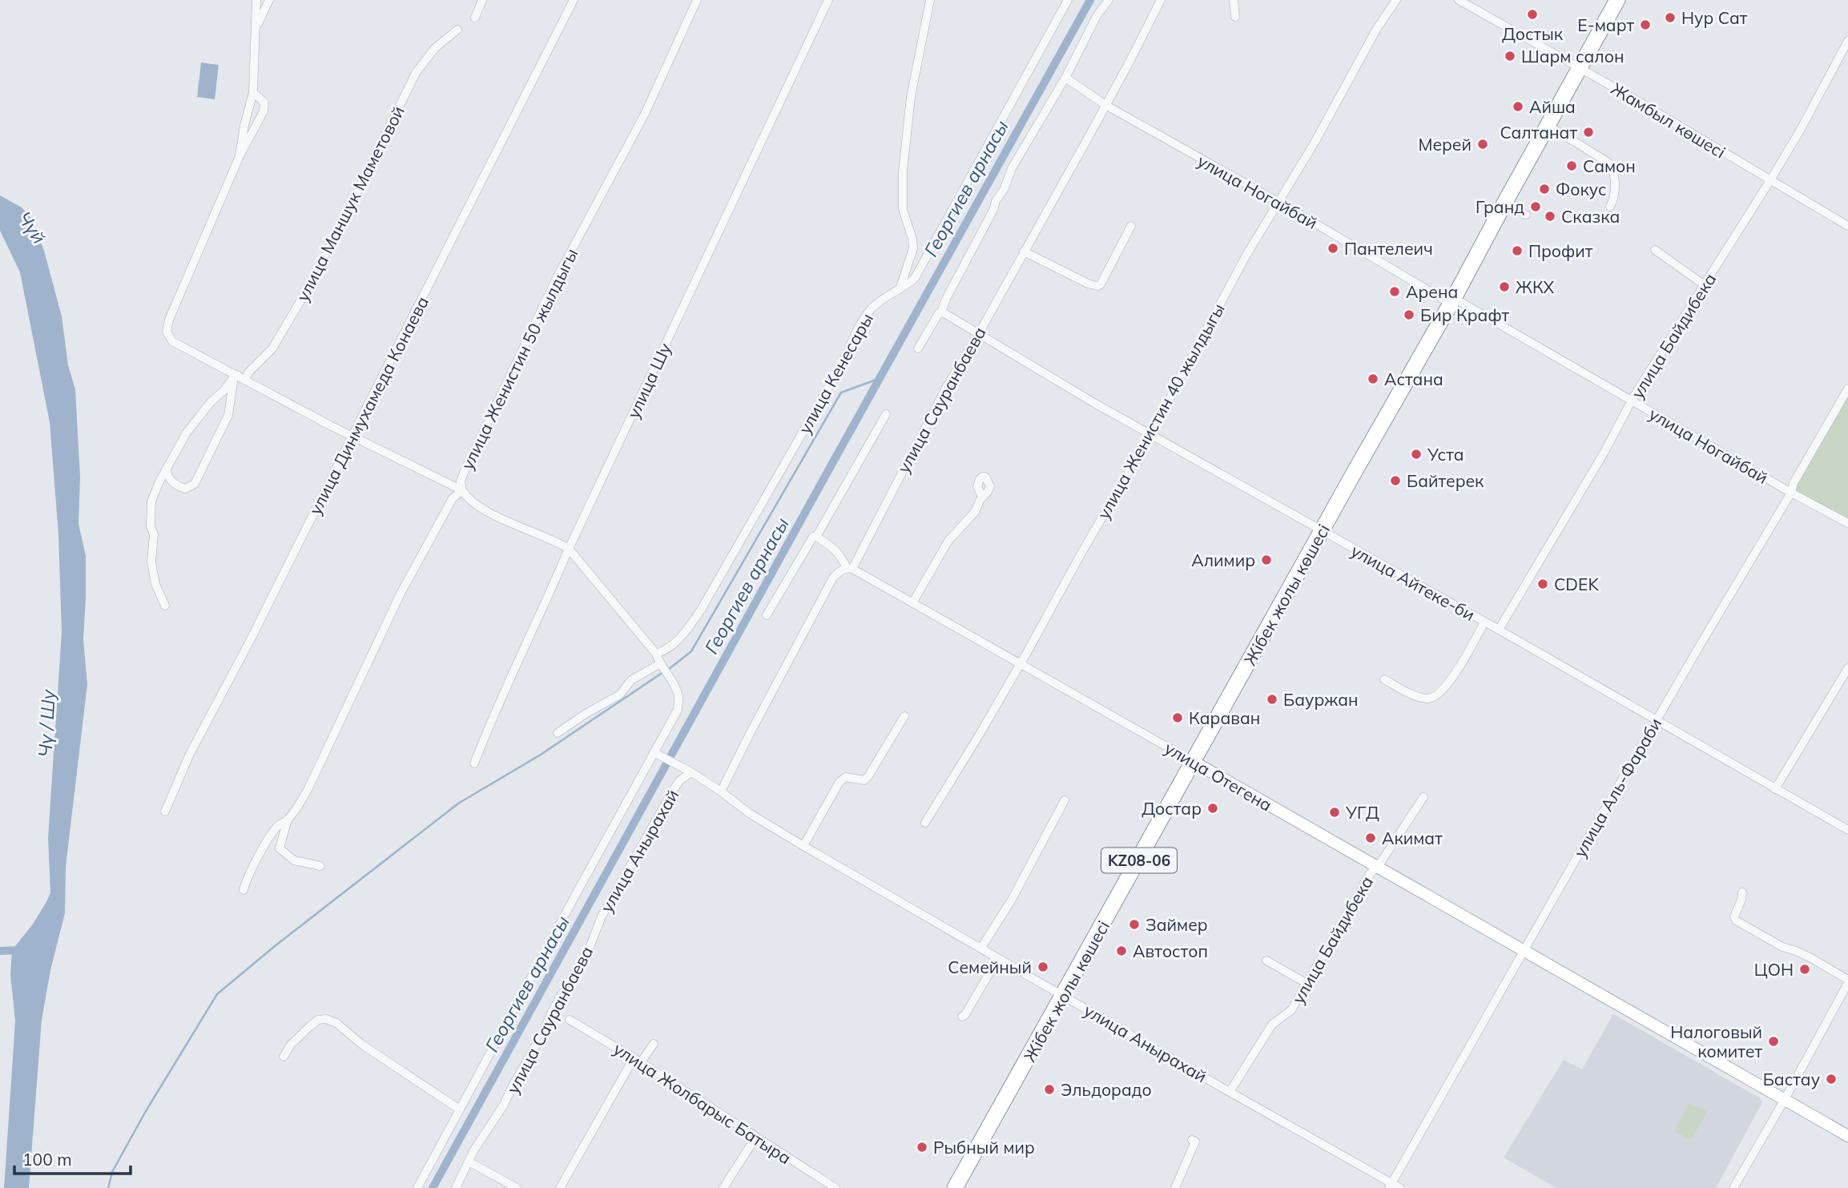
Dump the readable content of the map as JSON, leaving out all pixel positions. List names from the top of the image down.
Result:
{
  "streets": {
    "highway": ["Жібек жолы көшесі", "KZ08-06"],
    "main road": ["улица Отегена"],
    "street": [
      "Жамбыл көшесі",
      "улица Ногайбай",
      "улица Маншук Маметовой",
      "улица Байдибека",
      "улица Женистин 50 жылдыгы",
      "улица Кенесары",
      "улица Шу",
      "улица Сауранбаева",
      "улица Динмухамеда Конаева",
      "улица Женистин 40 жылдыгы",
      "улица Айтеке-би",
      "улица Аль-Фараби",
      "улица Анырахай",
      "улица Жолбарыс Батыра"
    ]
  },
  "crossings": [
    ["Жамбыл көшесі", "улица Байдибека"],
    ["Жамбыл көшесі", "Жібек жолы көшесі"],
    ["улица Ногайбай", "улица Байдибека"],
    ["улица Ногайбай", "улица Сауранбаева"],
    ["улица Ногайбай", "улица Женистин 40 жылдыгы"],
    ["улица Ногайбай", "Жібек жолы көшесі"],
    ["улица Ногайбай", "улица Аль-Фараби"],
    ["улица Байдибека", "улица Айтеке-би"],
    ["улица Байдибека", "улица Отегена"],
    ["улица Байдибека", "улица Анырахай"],
    ["улица Сауранбаева", "улица Айтеке-би"],
    ["улица Сауранбаева", "улица Отегена"],
    ["улица Сауранбаева", "улица Анырахай"],
    ["улица Женистин 40 жылдыгы", "улица Айтеке-би"],
    ["улица Женистин 40 жылдыгы", "улица Отегена"],
    ["улица Айтеке-би", "Жібек жолы көшесі"],
    ["улица Айтеке-би", "улица Аль-Фараби"],
    ["Жібек жолы көшесі", "улица Отегена"],
    ["Жібек жолы көшесі", "улица Анырахай"],
    ["улица Отегена", "улица Аль-Фараби"],
    ["улица Аль-Фараби", "улица Анырахай"]
  ],
  "water": ["Георгиев арнасы", "Чүй", "Чү / Шу"],
  "places": [
    "Достык",
    "Нур Сат",
    "Е-март",
    "Шарм салон",
    "Айша",
    "Салтанат",
    "Мерей",
    "Самон",
    "Фокус",
    "Гранд",
    "Сказка",
    "Пантелеич",
    "Профит",
    "ЖКХ",
    "Арена",
    "Бир Крафт",
    "Астана",
    "Уста",
    "Байтерек",
    "Алимир",
    "CDEK",
    "Бауржан",
    "Караван",
    "Достар",
    "УГД",
    "Акимат",
    "Займер",
    "Автостоп",
    "Семейный",
    "ЦОН",
    "Налоговый комитет",
    "Бастау",
    "Эльдорадо",
    "Рыбный мир"
  ],
  "scale_bar": "100 m"
}
